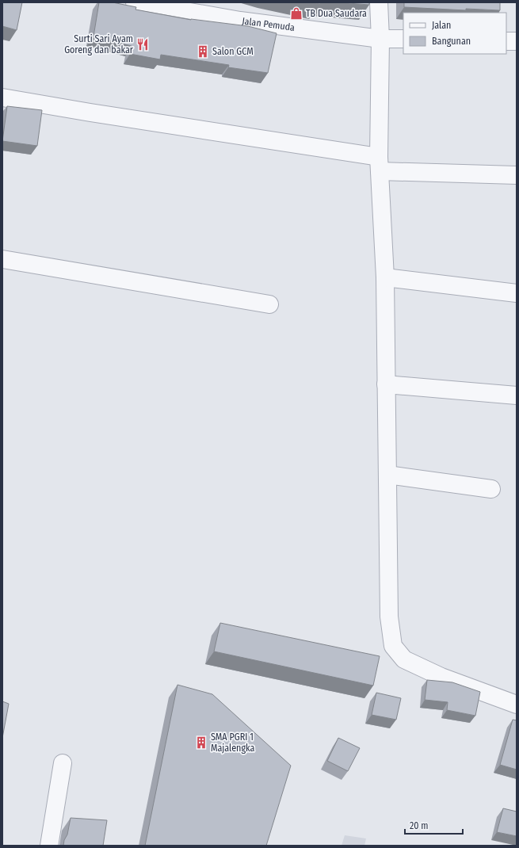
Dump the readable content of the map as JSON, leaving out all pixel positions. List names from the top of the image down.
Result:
{
  "streets": {
    "street": ["Jalan Pemuda"]
  },
  "places": {
    "shop": ["TB Dua Saudara"],
    "restaurant": ["Surti Sari Ayam Goreng dan bakar"],
    "building": ["Salon GCM", "SMA PGRI 1 Majalengka"]
  },
  "legend": ["Jalan", "Bangunan"],
  "scale_bar": "20 m"
}
